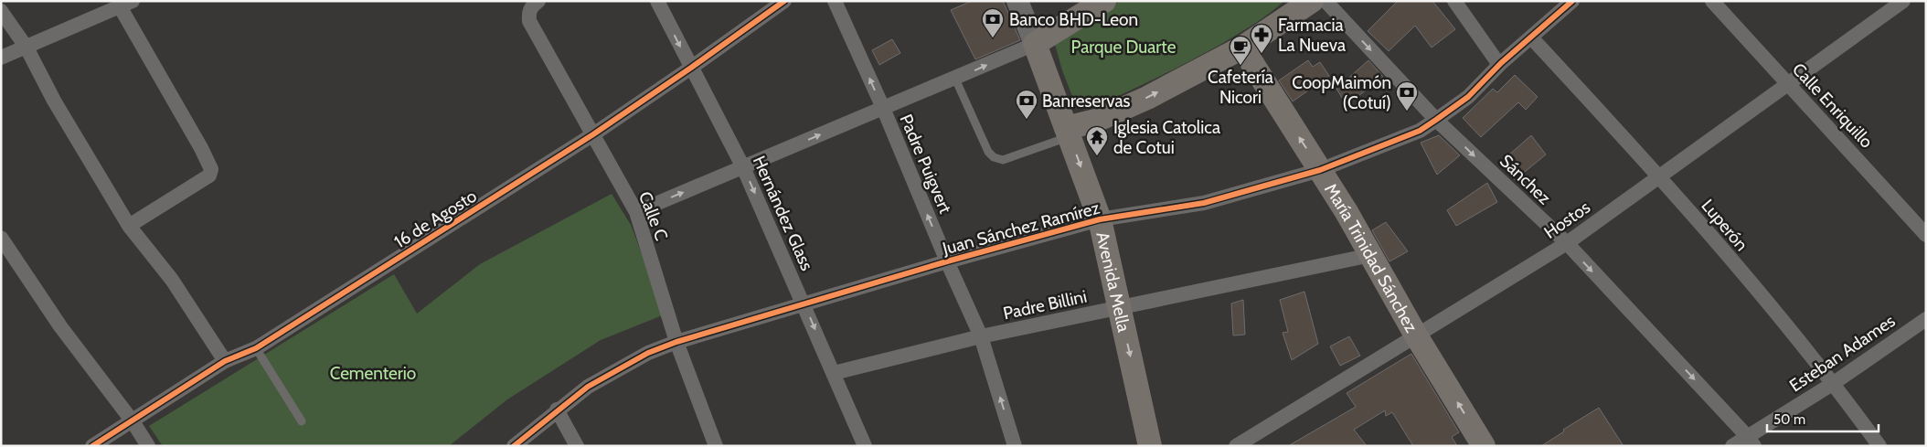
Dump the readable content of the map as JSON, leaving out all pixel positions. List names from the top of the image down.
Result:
{
  "streets": {
    "main road": ["María Trinidad Sánchez", "Avenida Mella"],
    "street": [
      "Calle Enriquillo",
      "Padre Puigvert",
      "Sánchez",
      "Hernández Glass",
      "Calle C",
      "16 de Agosto",
      "Hostos",
      "Luperón",
      "Juan Sánchez Ramírez",
      "Padre Billini",
      "Esteban Adames"
    ]
  },
  "crossings": [
    ["Calle Enriquillo", "Hostos"],
    ["Padre Puigvert", "Juan Sánchez Ramírez"],
    ["Padre Puigvert", "Padre Billini"],
    ["Sánchez", "Hostos"],
    ["Sánchez", "Juan Sánchez Ramírez"],
    ["Sánchez", "Esteban Adames"],
    ["Hernández Glass", "16 de Agosto"],
    ["Hernández Glass", "Juan Sánchez Ramírez"],
    ["Hernández Glass", "Padre Billini"],
    ["Calle C", "16 de Agosto"],
    ["Calle C", "Juan Sánchez Ramírez"],
    ["Hostos", "Luperón"],
    ["Hostos", "María Trinidad Sánchez"],
    ["Luperón", "Juan Sánchez Ramírez"],
    ["Luperón", "Esteban Adames"],
    ["Juan Sánchez Ramírez", "María Trinidad Sánchez"],
    ["Juan Sánchez Ramírez", "Avenida Mella"],
    ["María Trinidad Sánchez", "Padre Billini"],
    ["Avenida Mella", "Padre Billini"]
  ],
  "one_way": [
    "Padre Puigvert",
    "Sánchez",
    "Hernández Glass",
    "María Trinidad Sánchez",
    "Avenida Mella"
  ],
  "parks": ["Parque Duarte", "Cementerio"],
  "places": {
    "bank": ["Banco BHD-Leon", "CoopMaimón (Cotuí)", "Banreservas"],
    "pharmacy": ["Farmacia La Nueva"],
    "cafe": ["Cafetería Nicori"],
    "temple": ["Iglesia Catolica de Cotui"]
  },
  "scale_bar": "50 m"
}
